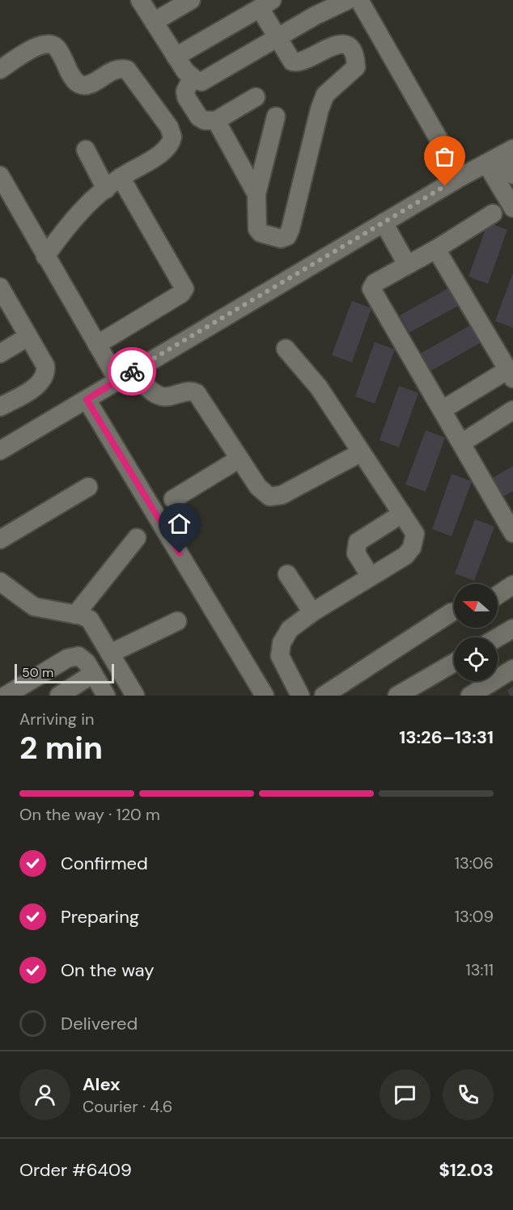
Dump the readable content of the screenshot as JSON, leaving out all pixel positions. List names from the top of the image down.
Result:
{
  "scale_bar": "50 m",
  "north": "left",
  "page": {
    "scale": "50 m",
    "heading": ["2 min", "Arriving in", "13:26–13:31"],
    "panel": [
      "Alex",
      "Courier · 4.6",
      "Order #6409",
      "$12.03"
    ],
    "bar": "On the way · 120 m",
    "list": [
      ["Confirmed", "13:06"],
      ["Preparing", "13:09"],
      ["On the way", "13:11"],
      "Delivered"
    ]
  }
}
